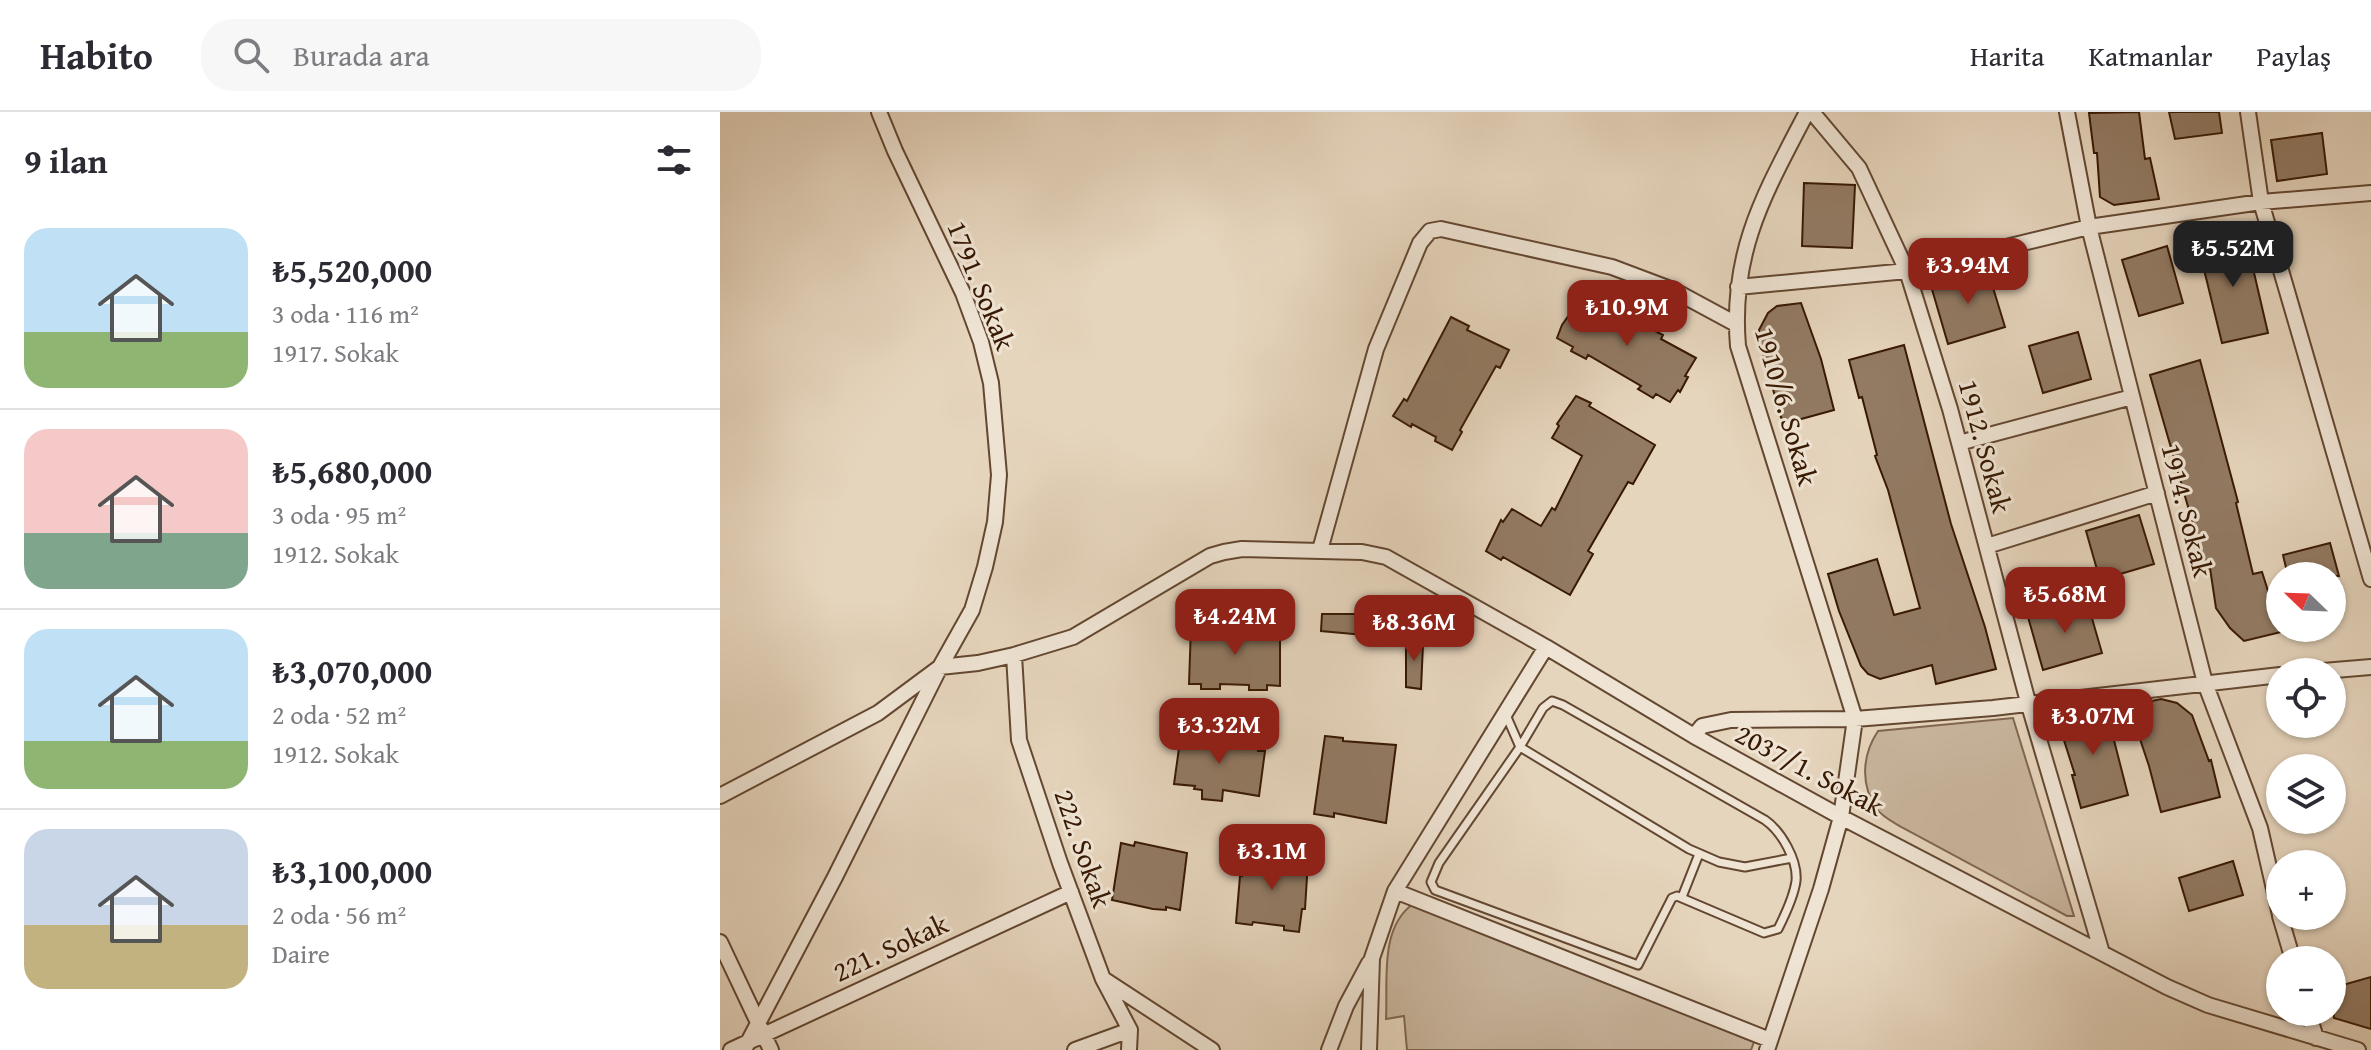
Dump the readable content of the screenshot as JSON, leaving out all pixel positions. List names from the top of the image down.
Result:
{
  "streets": {
    "street": [
      "1791. Sokak",
      "1910/6. Sokak",
      "1912. Sokak",
      "1914. Sokak",
      "2037/1. Sokak",
      "222. Sokak",
      "221. Sokak"
    ]
  },
  "crossings": [
    ["1791. Sokak", "2037/1. Sokak"],
    ["1791. Sokak", "221. Sokak"],
    ["1910/6. Sokak", "1912. Sokak"],
    ["1912. Sokak", "2037/1. Sokak"],
    ["2037/1. Sokak", "222. Sokak"],
    ["222. Sokak", "221. Sokak"]
  ],
  "north": "top left",
  "page": {
    "header": "Habito",
    "search": "Burada ara",
    "nav": ["Harita", "Katmanlar", "Paylaş"],
    "heading": "9 ilan",
    "list": [
      {
        "name": "₺5,520,000",
        "note": "3 oda · 116 m² · 1917. Sokak"
      },
      {
        "name": "₺5,680,000",
        "note": "3 oda · 95 m² · 1912. Sokak"
      },
      {
        "name": "₺3,070,000",
        "note": "2 oda · 52 m² · 1912. Sokak"
      },
      {
        "name": "₺3,100,000",
        "note": "2 oda · 56 m² · Daire"
      }
    ],
    "price": [
      "₺5.52M",
      "₺3.94M",
      "₺10.9M",
      "₺5.68M",
      "₺4.24M",
      "₺8.36M",
      "₺3.07M",
      "₺3.32M",
      "₺3.1M"
    ],
    "map_buttons": ["+", "−"]
  }
}
